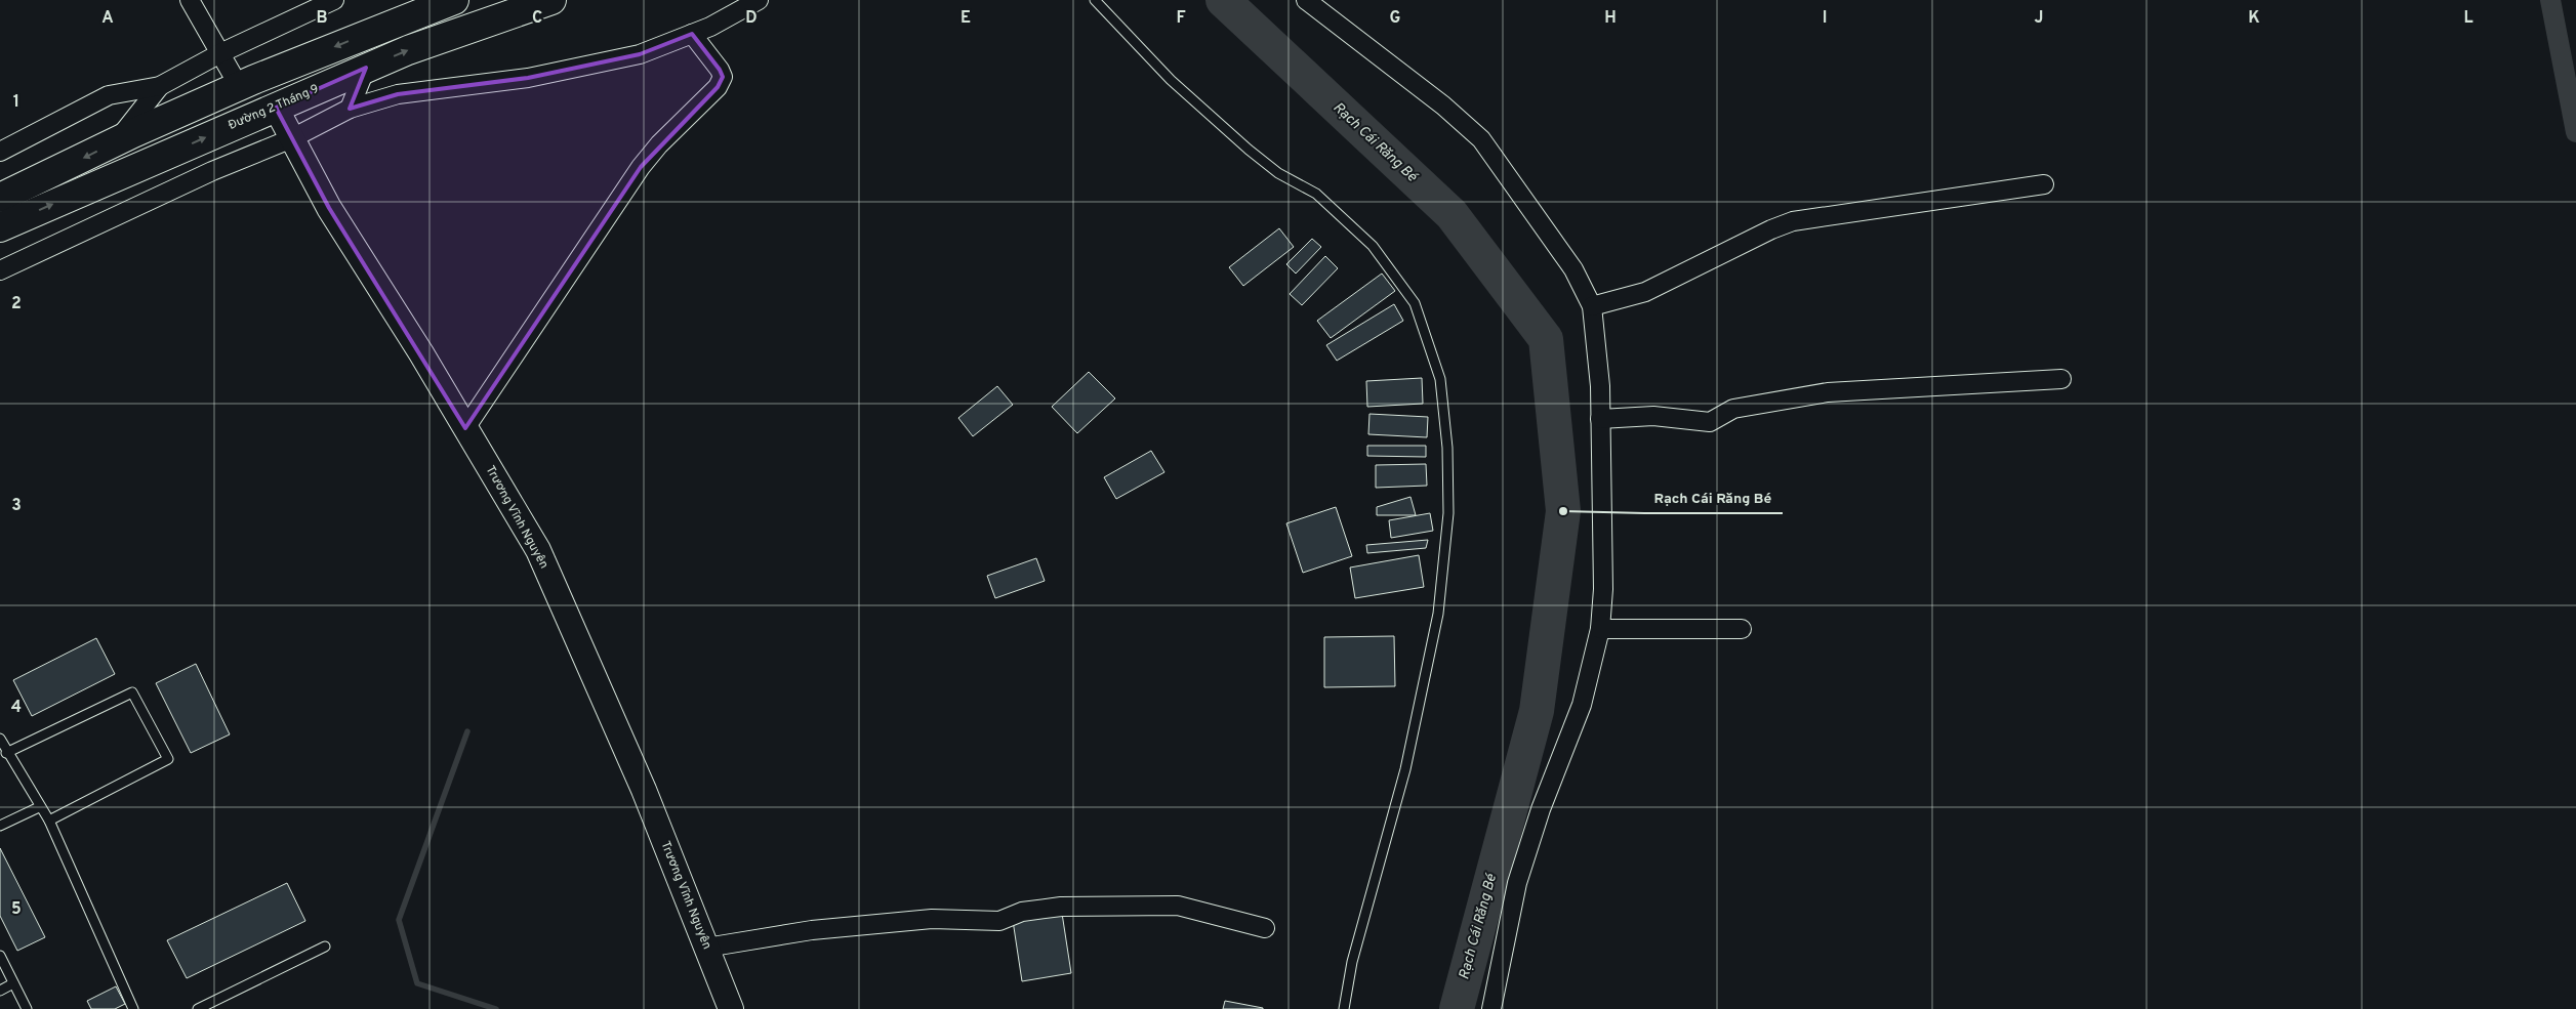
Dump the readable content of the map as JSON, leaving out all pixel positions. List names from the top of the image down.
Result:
{
  "streets": {
    "highway": ["Đường 2 Tháng 9"],
    "street": ["Trương Vĩnh Nguyên"]
  },
  "crossings": [
    ["Đường 2 Tháng 9", "Trương Vĩnh Nguyên"]
  ],
  "water": ["Rạch Cái Răng Bé"],
  "places": ["Rạch Cái Răng Bé"],
  "grid": {
    "columns": [
      "A",
      "B",
      "C",
      "D",
      "E",
      "F",
      "G",
      "H",
      "I",
      "J",
      "K",
      "L"
    ],
    "rows": [
      "1",
      "2",
      "3",
      "4",
      "5"
    ]
  }
}
